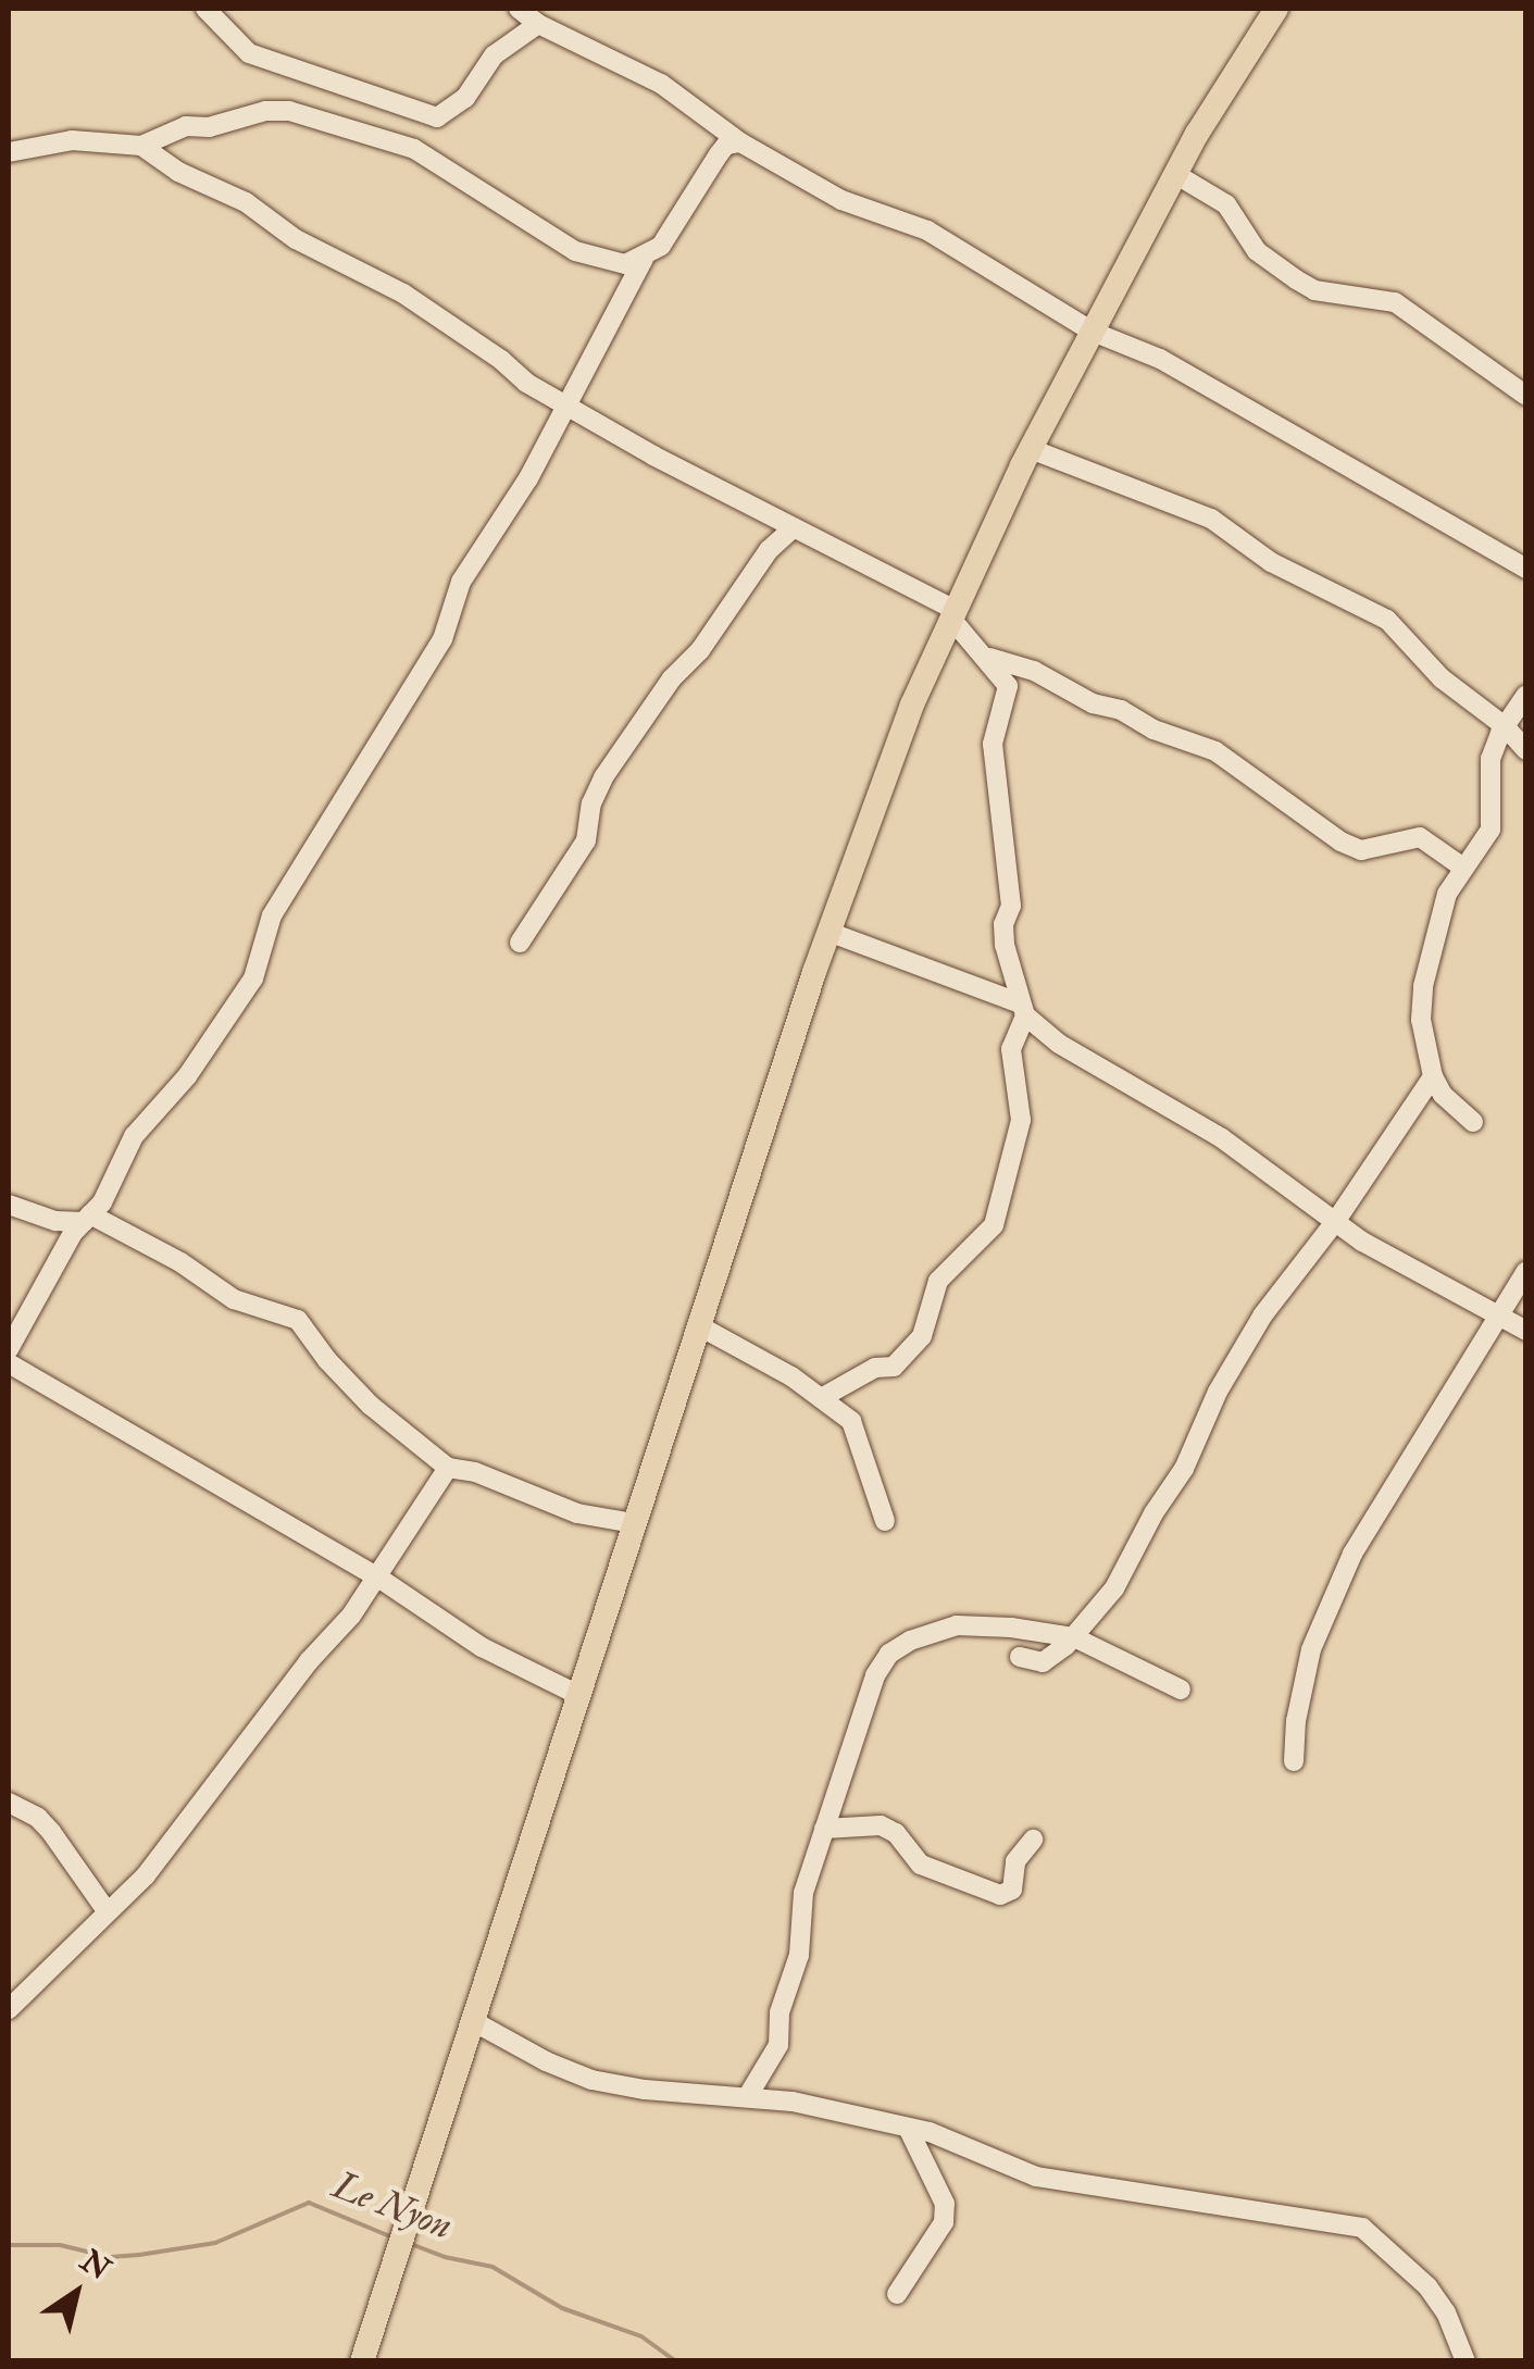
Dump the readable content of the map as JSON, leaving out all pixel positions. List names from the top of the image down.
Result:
{
  "water": ["Le Nyon"],
  "north": "top right"
}
